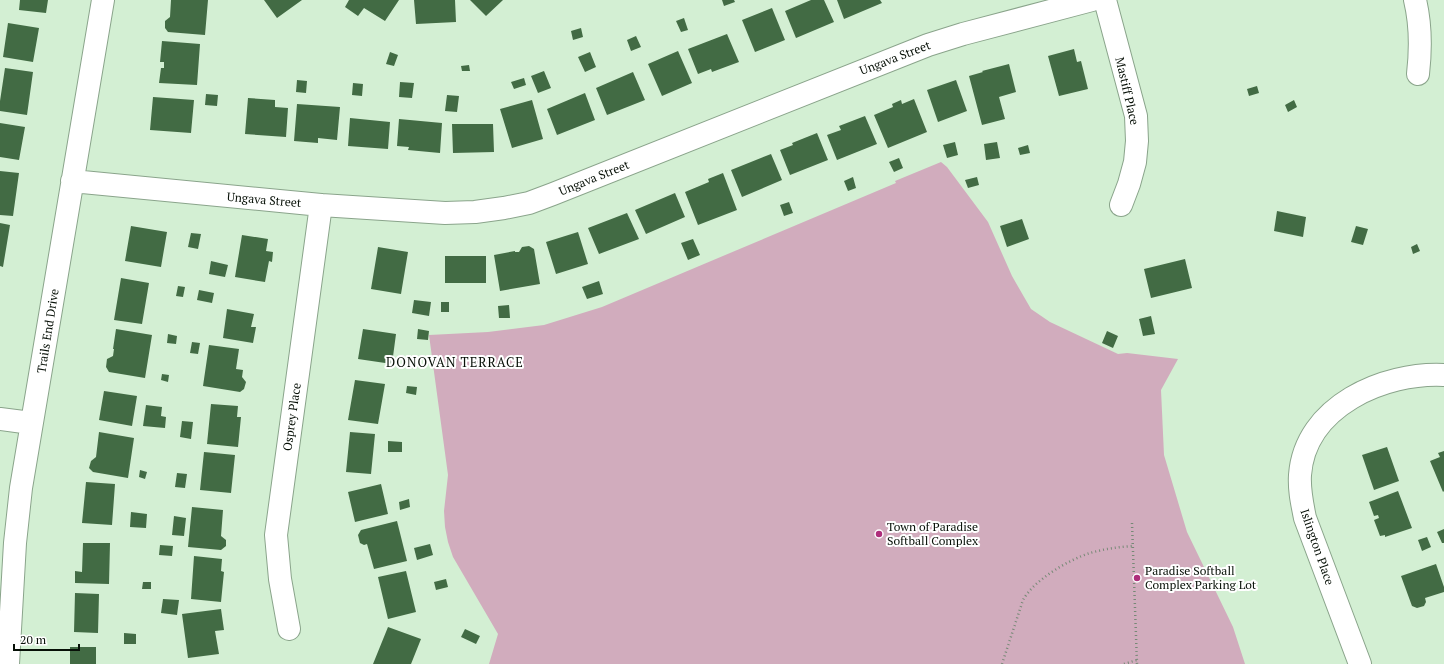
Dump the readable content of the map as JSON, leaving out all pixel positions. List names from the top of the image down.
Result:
{
  "streets": {
    "street": [
      "Ungava Street",
      "Mastiff Place",
      "Trails End Drive",
      "Osprey Place",
      "Islington Place"
    ]
  },
  "crossings": [
    ["Ungava Street", "Trails End Drive"],
    ["Ungava Street", "Osprey Place"]
  ],
  "districts": ["DONOVAN TERRACE"],
  "places": ["Town of Paradise Softball Complex", "Paradise Softball Complex Parking Lot"],
  "scale_bar": "20 m"
}
